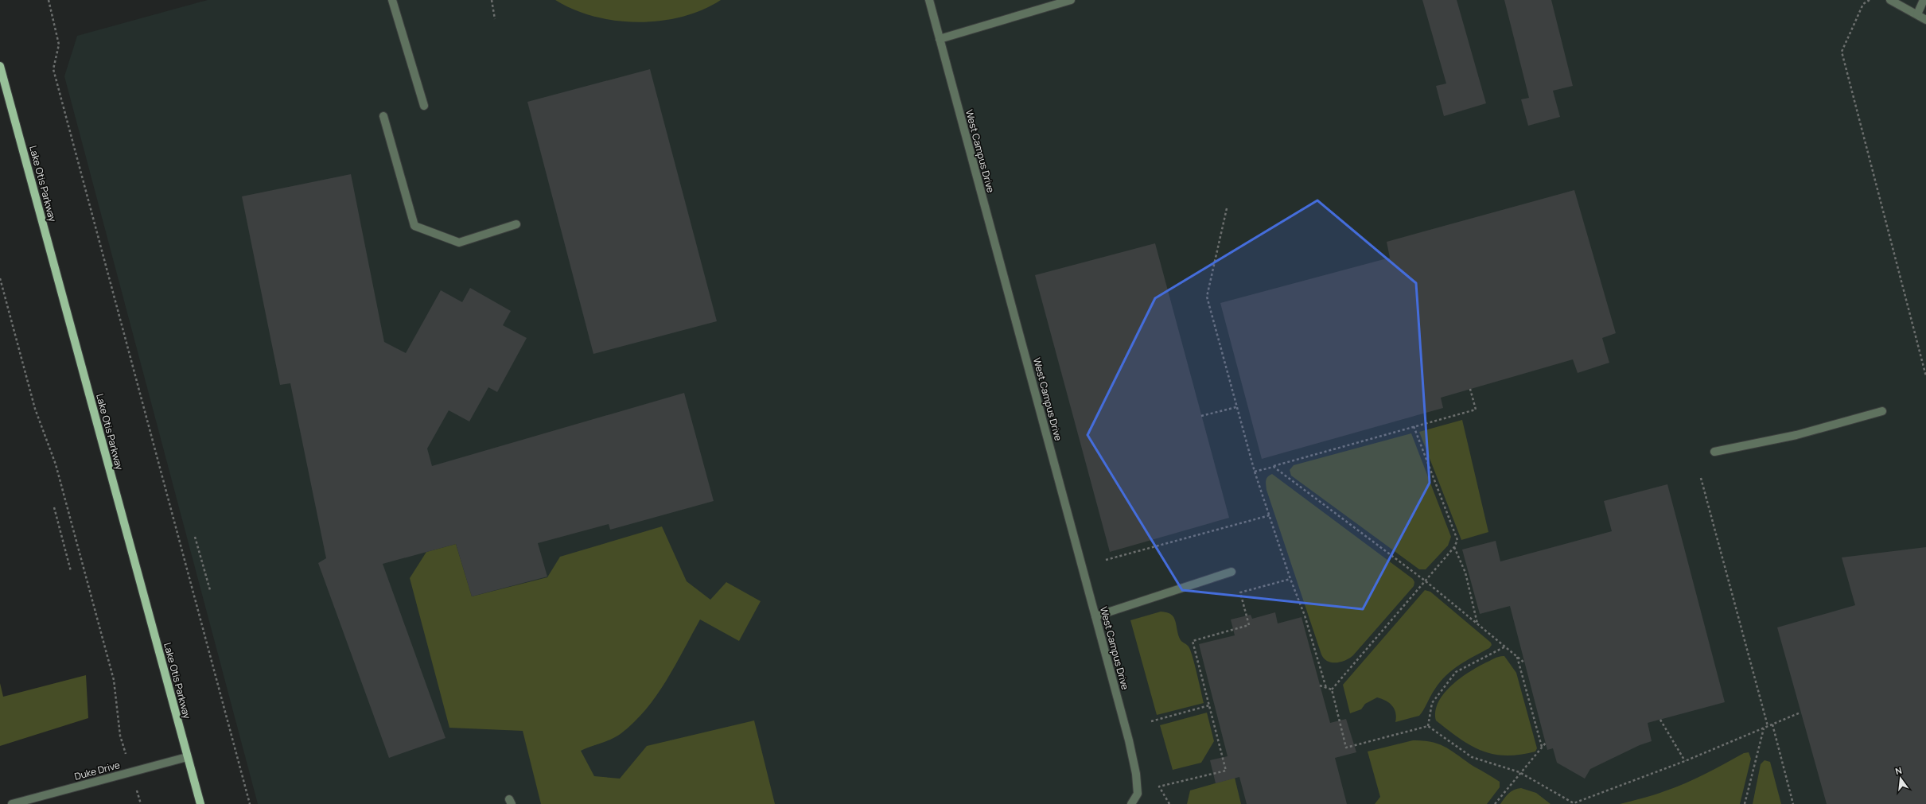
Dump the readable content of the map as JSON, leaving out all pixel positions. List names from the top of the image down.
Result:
{
  "streets": {
    "main road": ["Lake Otis Parkway"],
    "street": ["West Campus Drive", "Duke Drive"]
  },
  "crossings": [
    ["Lake Otis Parkway", "Duke Drive"]
  ],
  "north": "top"
}
